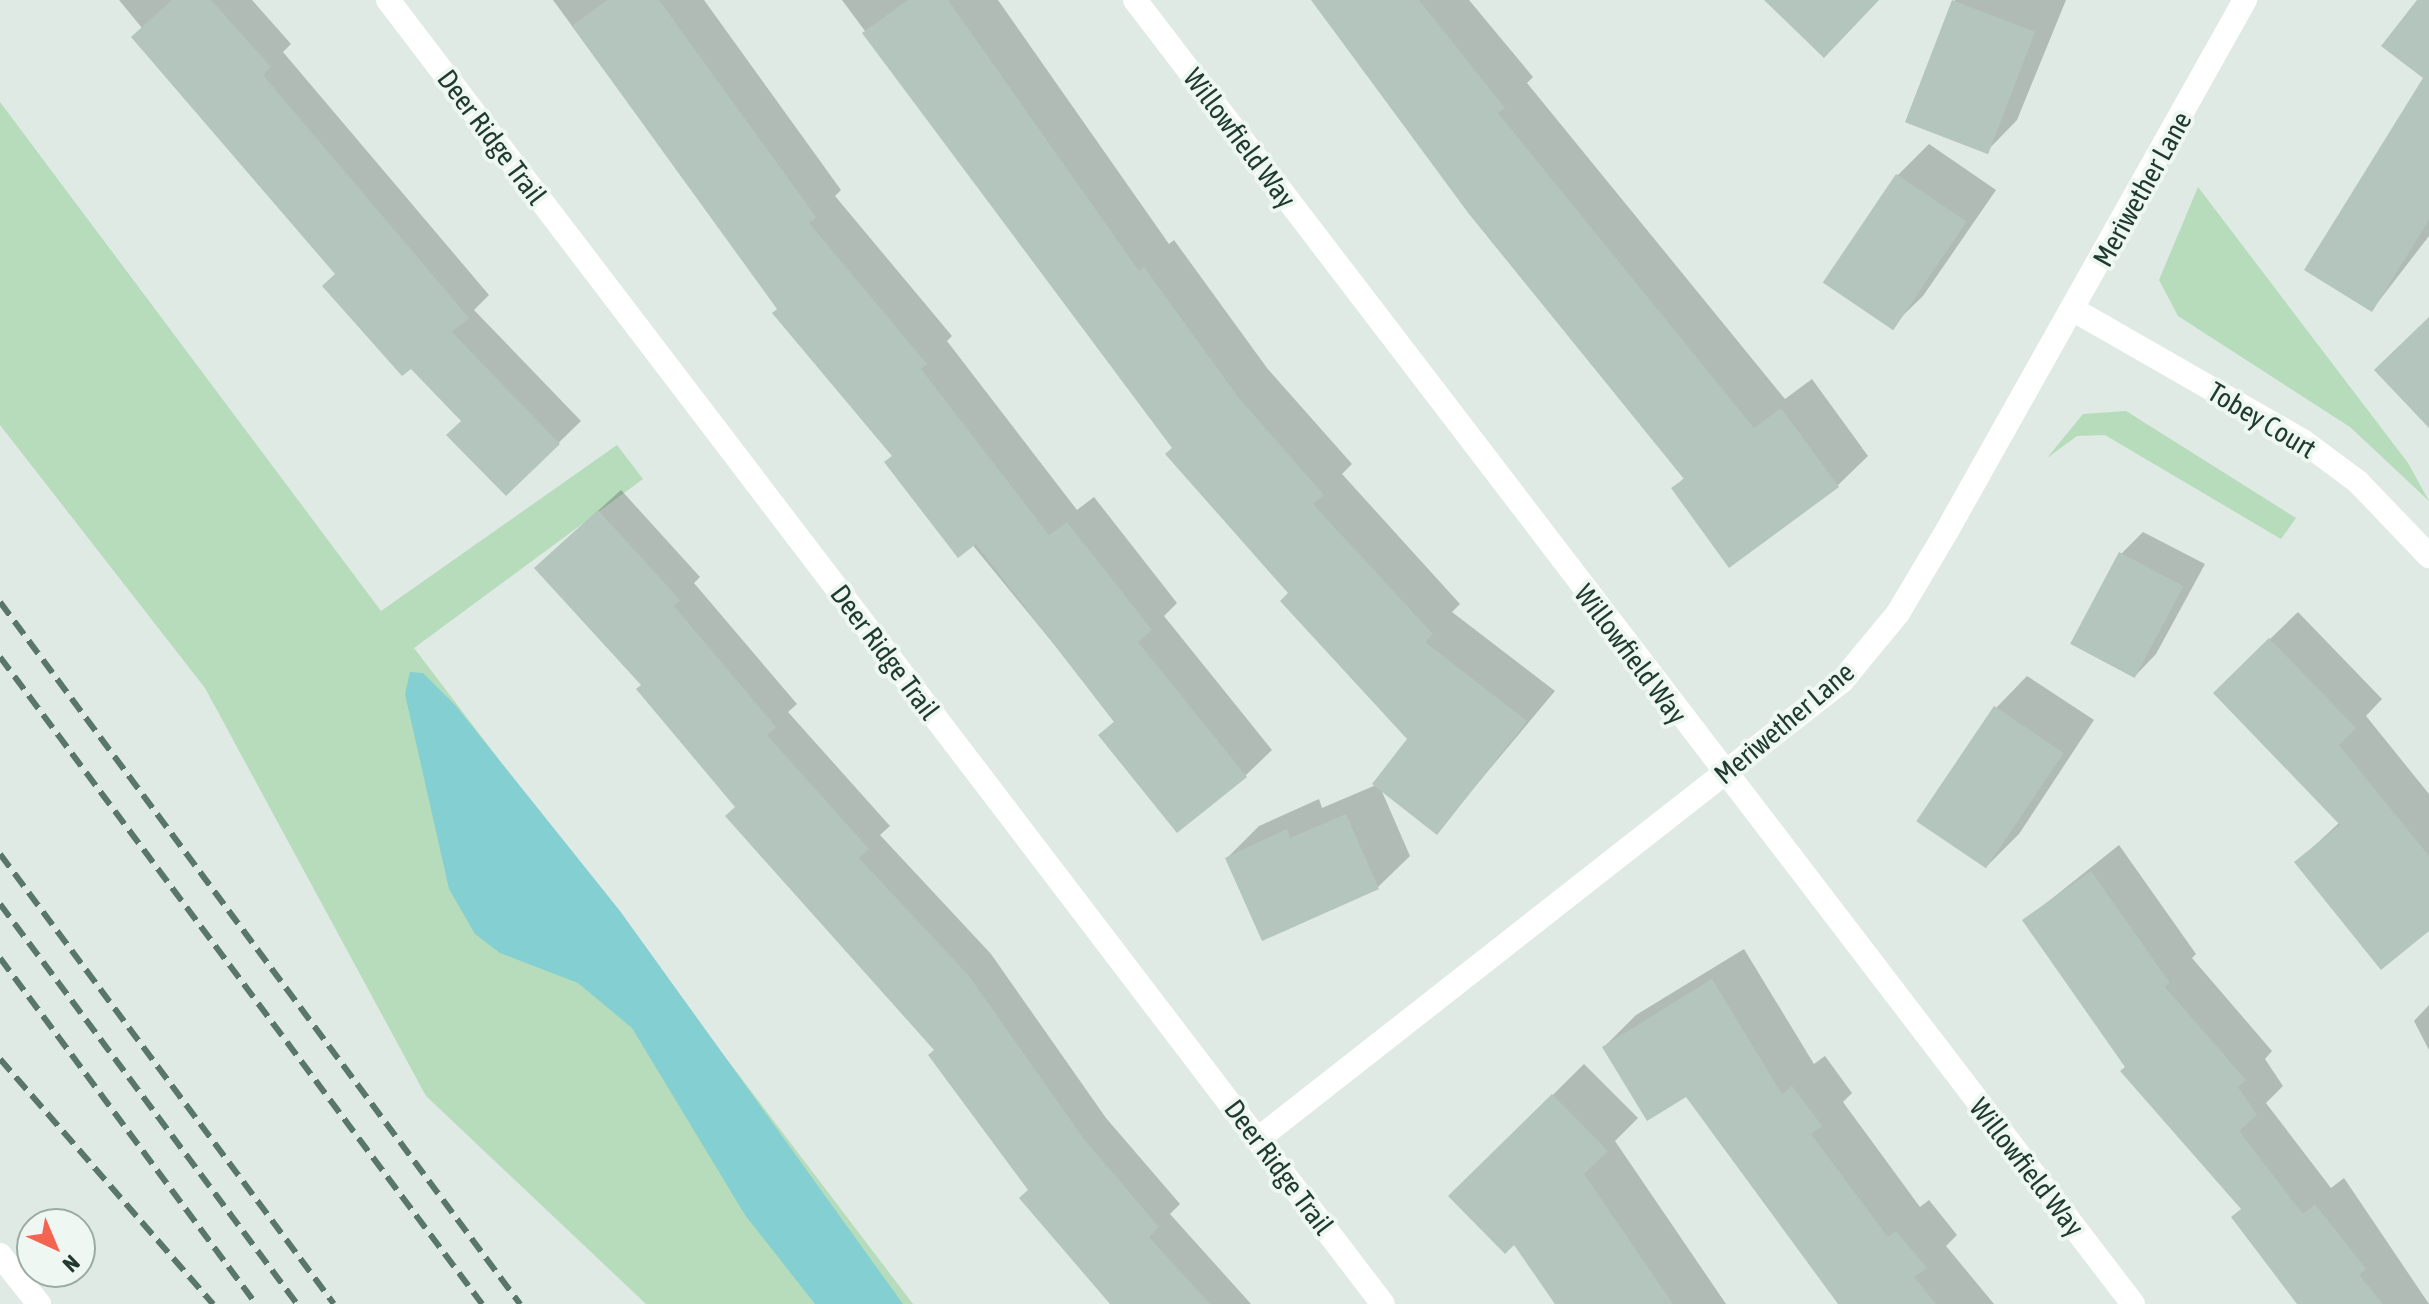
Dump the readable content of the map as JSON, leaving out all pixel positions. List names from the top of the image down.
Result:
{
  "streets": {
    "street": [
      "Deer Ridge Trail",
      "Willowfield Way",
      "Meriwether Lane",
      "Tobey Court"
    ]
  },
  "crossings": [
    ["Deer Ridge Trail", "Meriwether Lane"],
    ["Willowfield Way", "Meriwether Lane"],
    ["Meriwether Lane", "Tobey Court"]
  ],
  "north": "bottom right"
}
